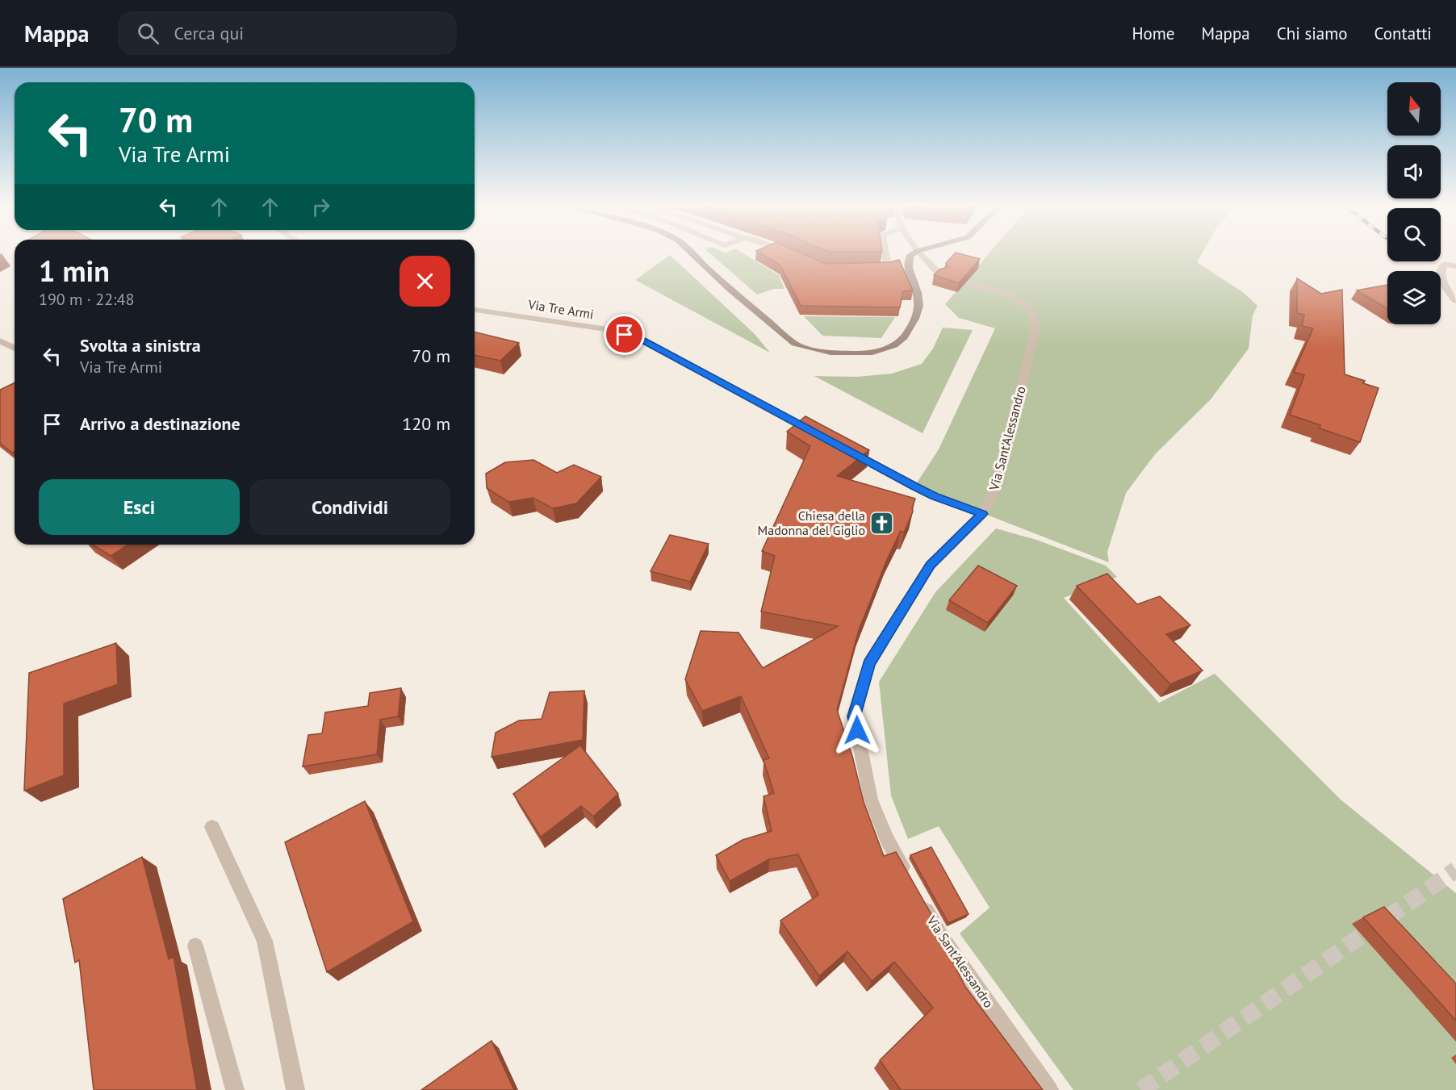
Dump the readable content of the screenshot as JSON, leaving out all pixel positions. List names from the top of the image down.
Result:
{
  "streets": {
    "street": ["Via Tre Armi", "Via Sant'Alessandro"]
  },
  "places": {
    "church": ["Chiesa della Madonna del Giglio"]
  },
  "north": "top",
  "page": {
    "header": "Mappa",
    "search": "Cerca qui",
    "nav": [
      "Home",
      "Mappa",
      "Chi siamo",
      "Contatti"
    ],
    "turn": ["70 m", "Via Tre Armi"],
    "heading": ["1 min", "190 m · 22:48"],
    "list": [
      {
        "name": "Svolta a sinistra",
        "note": "Via Tre Armi",
        "value": "70 m"
      },
      {
        "name": "Arrivo a destinazione",
        "value": "120 m"
      }
    ],
    "buttons": ["Esci", "Condividi"]
  }
}
